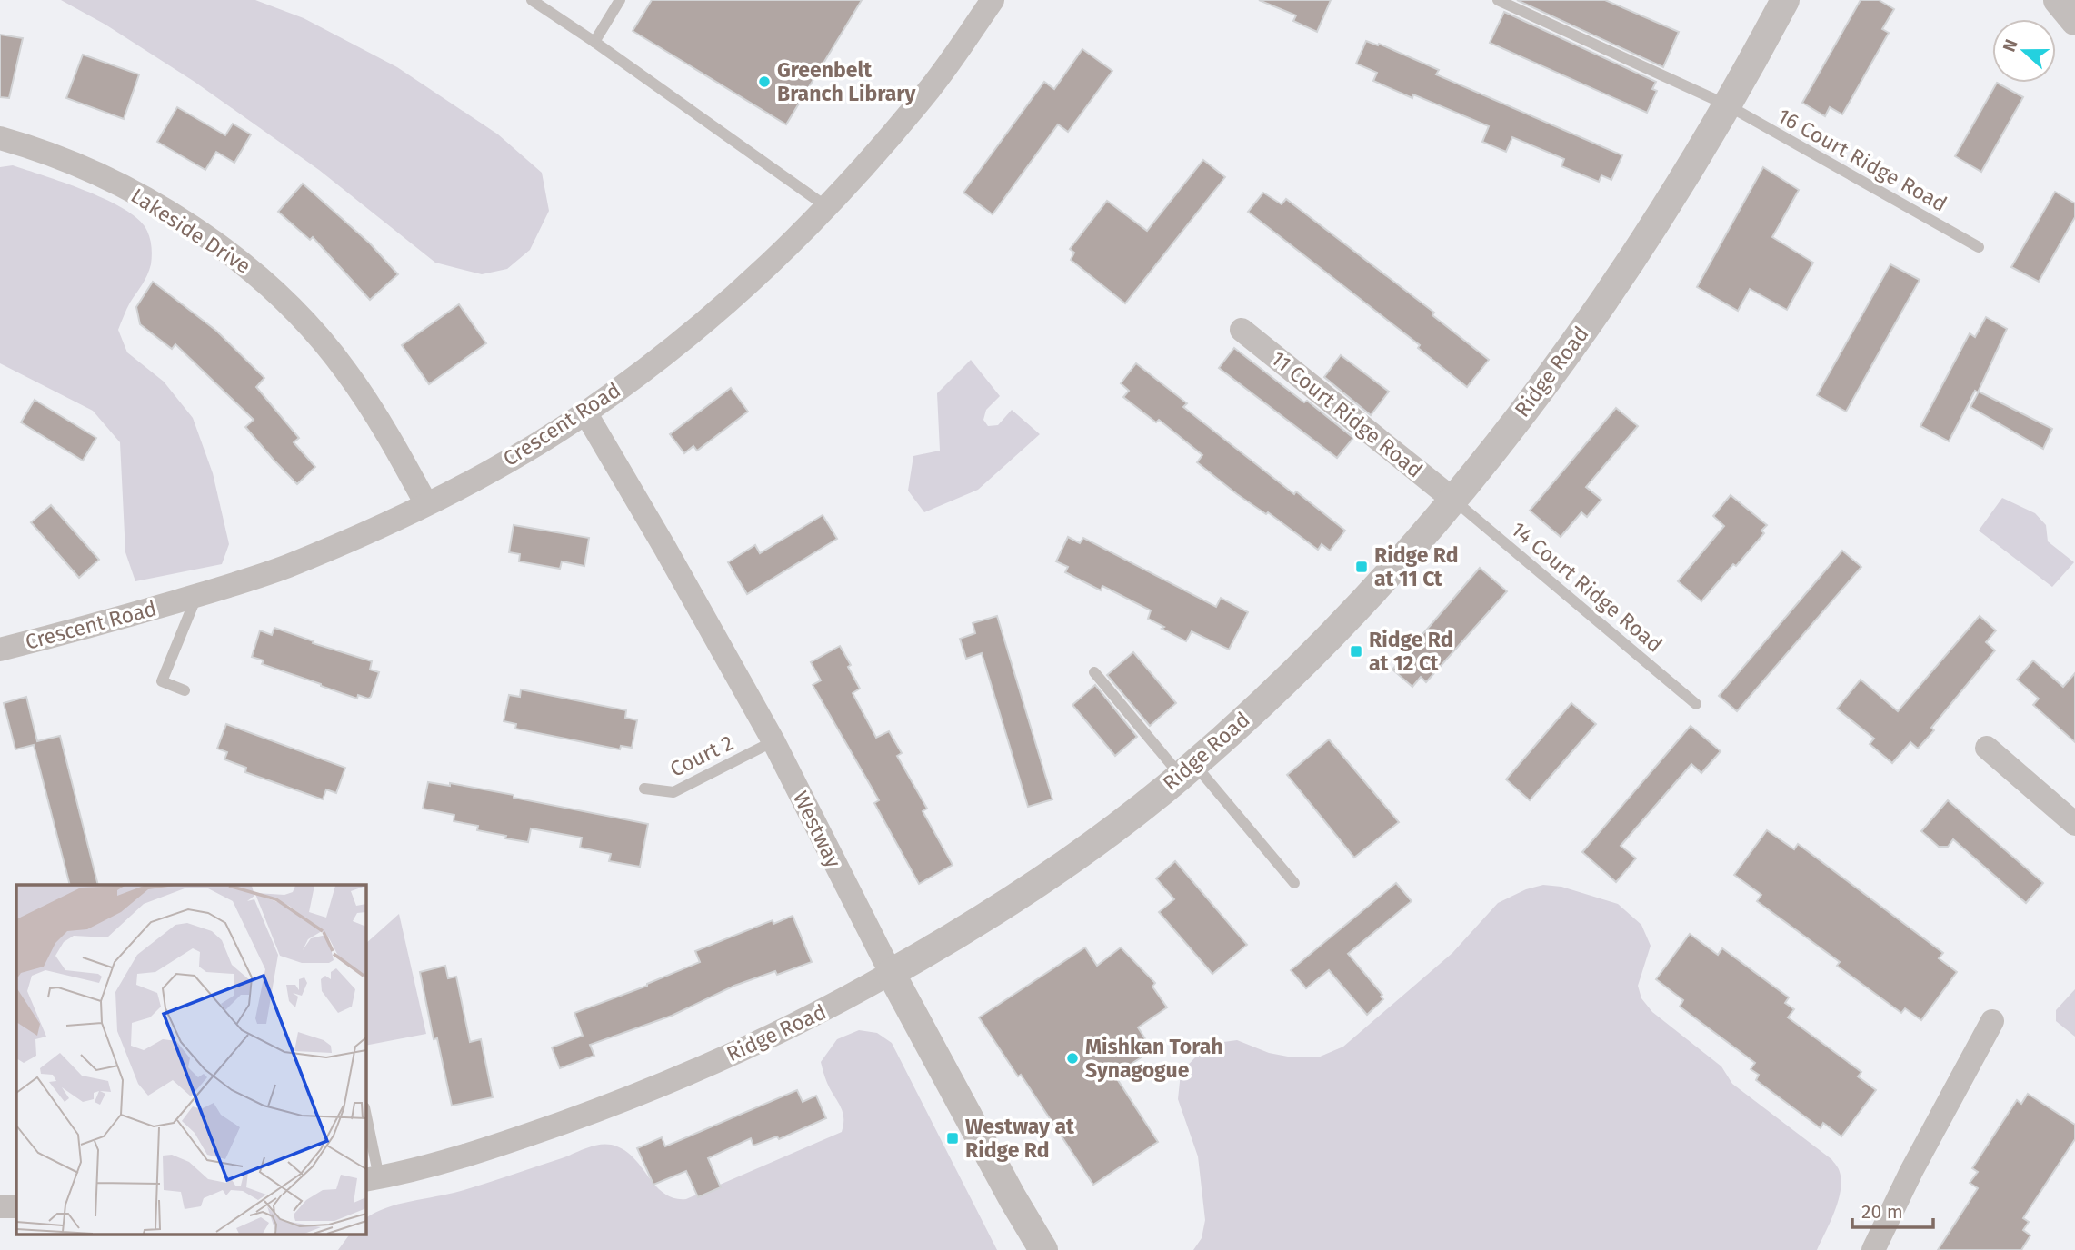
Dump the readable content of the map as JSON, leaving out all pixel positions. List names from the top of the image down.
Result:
{
  "streets": {
    "street": [
      "Lakeside Drive",
      "Ridge Road",
      "11 Court Ridge Road",
      "Crescent Road",
      "Westway"
    ],
    "lane": ["16 Court Ridge Road", "14 Court Ridge Road", "Court 2"]
  },
  "crossings": [
    ["16 Court Ridge Road", "Ridge Road"],
    ["Lakeside Drive", "Crescent Road"],
    ["Ridge Road", "11 Court Ridge Road"],
    ["Ridge Road", "14 Court Ridge Road"],
    ["Ridge Road", "Westway"],
    ["11 Court Ridge Road", "14 Court Ridge Road"],
    ["Crescent Road", "Westway"],
    ["Court 2", "Westway"]
  ],
  "places": {
    "other": ["Greenbelt Branch Library", "Mishkan Torah Synagogue"],
    "transit": ["Ridge Rd at 11 Ct", "Ridge Rd at 12 Ct", "Westway at Ridge Rd"]
  },
  "scale_bar": "20 m",
  "north": "left"
}
